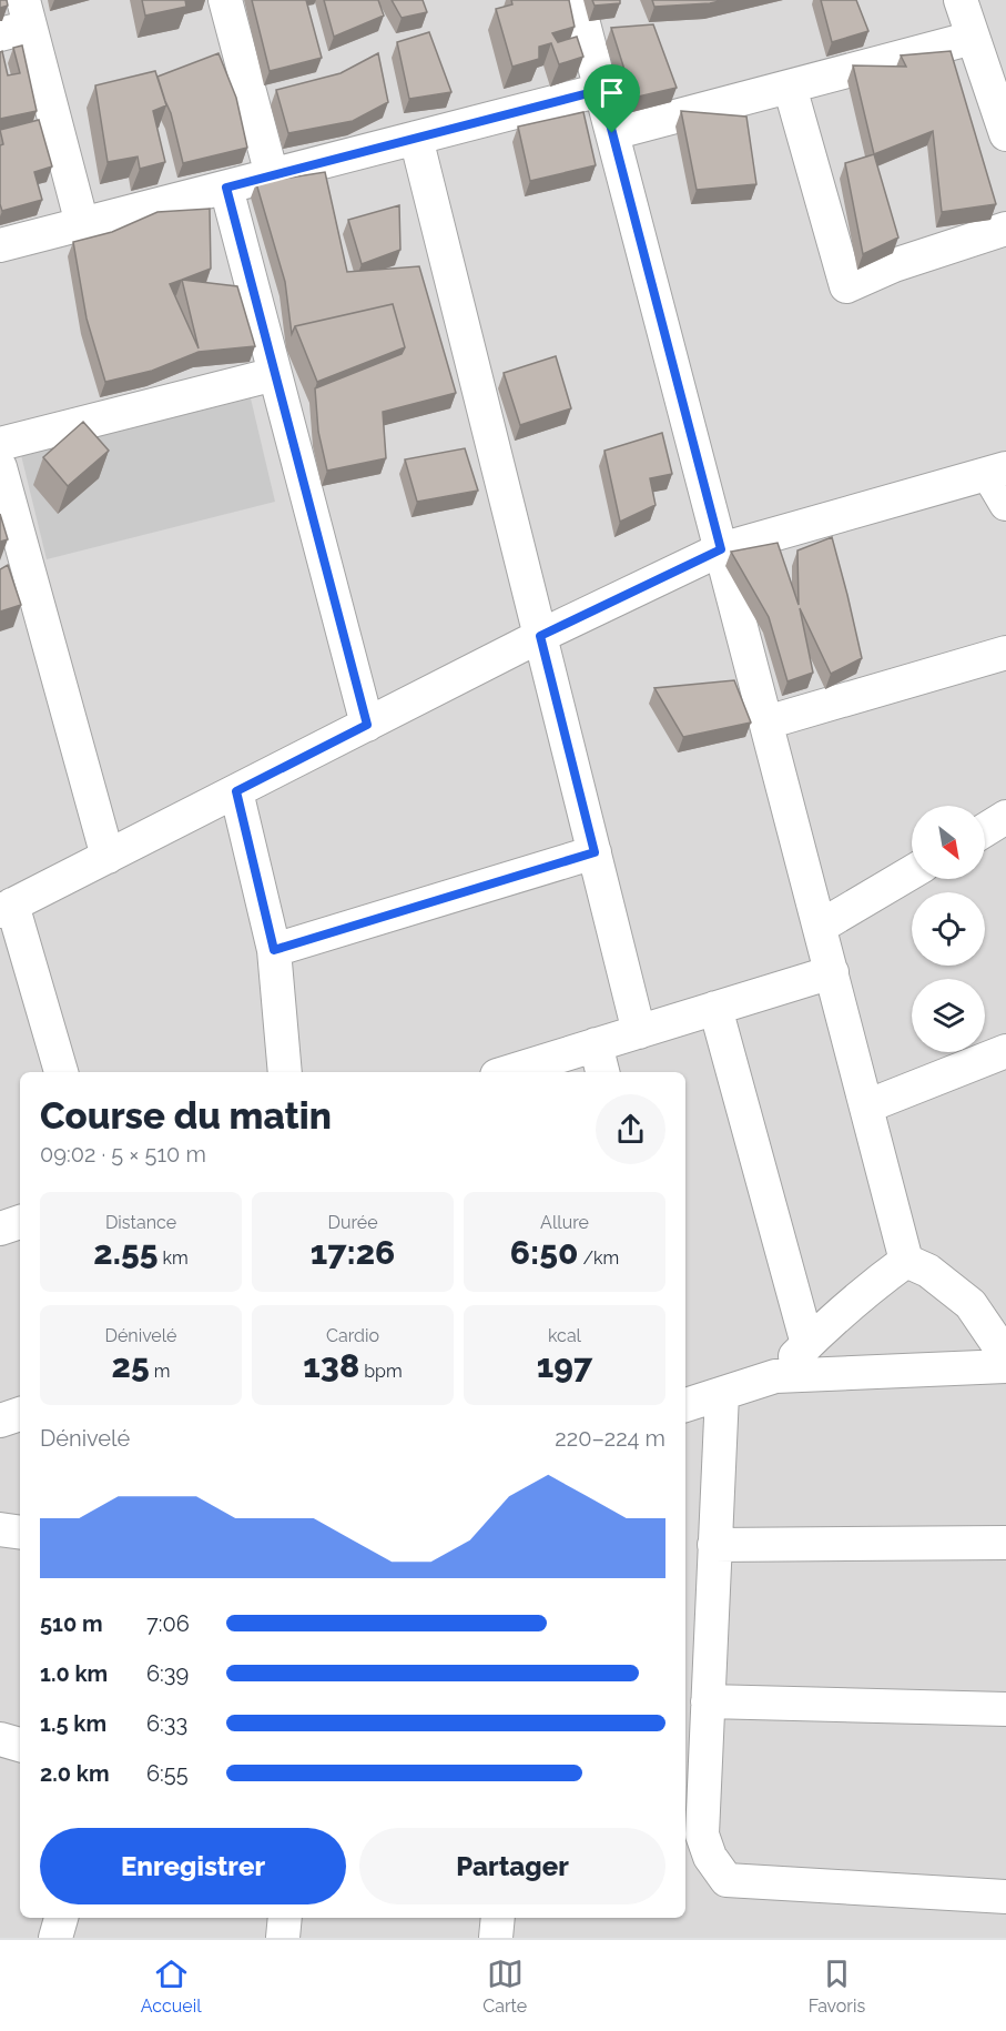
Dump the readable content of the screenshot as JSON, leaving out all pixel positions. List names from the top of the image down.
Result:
{
  "north": "bottom right",
  "page": {
    "heading": ["Course du matin", "09:02 · 5 × 510 m"],
    "stats": [
      ["Distance", "2.55 km"],
      ["Durée", "17:26"],
      ["Allure", "6:50 /km"],
      ["Dénivelé", "25 m"],
      ["Cardio", "138 bpm"],
      ["kcal", "197"]
    ],
    "chart": ["Dénivelé", "220–224 m"],
    "list": [
      {
        "name": "510 m",
        "note": "7:06"
      },
      {
        "name": "1.0 km",
        "note": "6:39"
      },
      {
        "name": "1.5 km",
        "note": "6:33"
      },
      {
        "name": "2.0 km",
        "note": "6:55"
      }
    ],
    "buttons": ["Enregistrer", "Partager"],
    "tabs": ["Accueil", "Carte", "Favoris"]
  }
}
